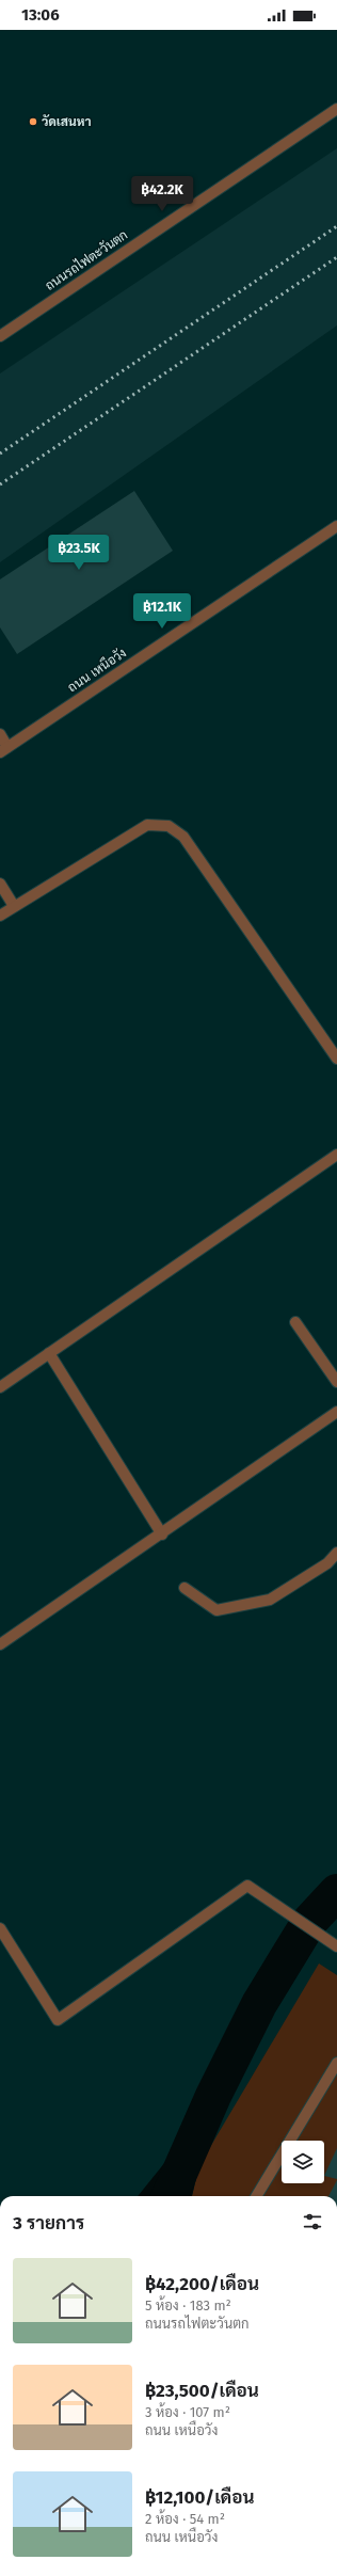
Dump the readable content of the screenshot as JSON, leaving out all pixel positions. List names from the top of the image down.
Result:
{
  "streets": {
    "street": ["ถนนรถไฟตะวันตก", "ถนน เหนือวัง"]
  },
  "places": ["วัดเสนหา"],
  "page": {
    "status": "13:06",
    "price": ["฿42.2K", "฿23.5K", "฿12.1K"],
    "heading": "3 รายการ",
    "list": [
      {
        "name": "฿42,200/เดือน",
        "note": "5 ห้อง · 183 m² · ถนนรถไฟตะวันตก"
      },
      {
        "name": "฿23,500/เดือน",
        "note": "3 ห้อง · 107 m² · ถนน เหนือวัง"
      },
      {
        "name": "฿12,100/เดือน",
        "note": "2 ห้อง · 54 m² · ถนน เหนือวัง"
      }
    ]
  }
}
